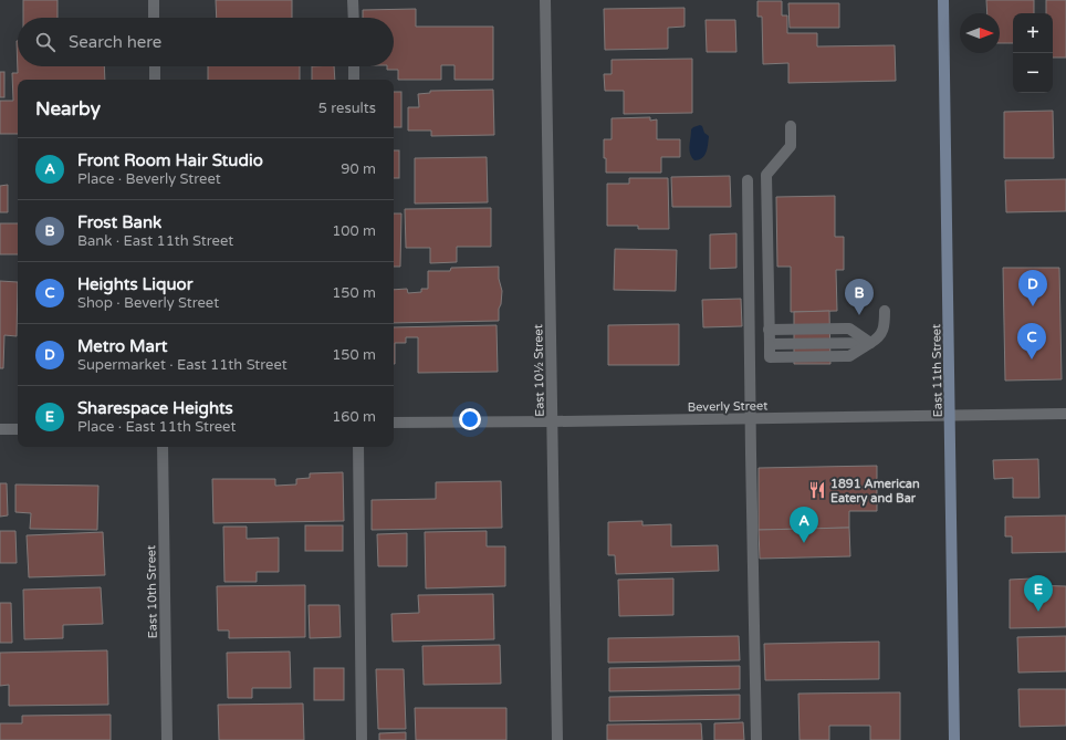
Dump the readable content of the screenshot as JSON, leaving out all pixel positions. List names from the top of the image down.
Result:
{
  "streets": {
    "main road": ["East 11th Street"],
    "street": ["East 10½ Street", "Beverly Street", "East 10th Street"]
  },
  "crossings": [
    ["East 10½ Street", "Beverly Street"],
    ["East 11th Street", "Beverly Street"]
  ],
  "places": {
    "restaurant": ["1891 American Eatery and Bar"]
  },
  "north": "right",
  "page": {
    "map_buttons": ["+", "−"],
    "search": "Search here",
    "heading": ["Nearby", "5 results"],
    "list": [
      {
        "mark": "A",
        "name": "Front Room Hair Studio",
        "note": "Place · Beverly Street",
        "value": "90 m"
      },
      {
        "mark": "B",
        "name": "Frost Bank",
        "note": "Bank · East 11th Street",
        "value": "100 m"
      },
      {
        "mark": "C",
        "name": "Heights Liquor",
        "note": "Shop · Beverly Street",
        "value": "150 m"
      },
      {
        "mark": "D",
        "name": "Metro Mart",
        "note": "Supermarket · East 11th Street",
        "value": "150 m"
      },
      {
        "mark": "E",
        "name": "Sharespace Heights",
        "note": "Place · East 11th Street",
        "value": "160 m"
      }
    ],
    "pins": [
      "D",
      "B",
      "C",
      "A",
      "E"
    ]
  }
}
